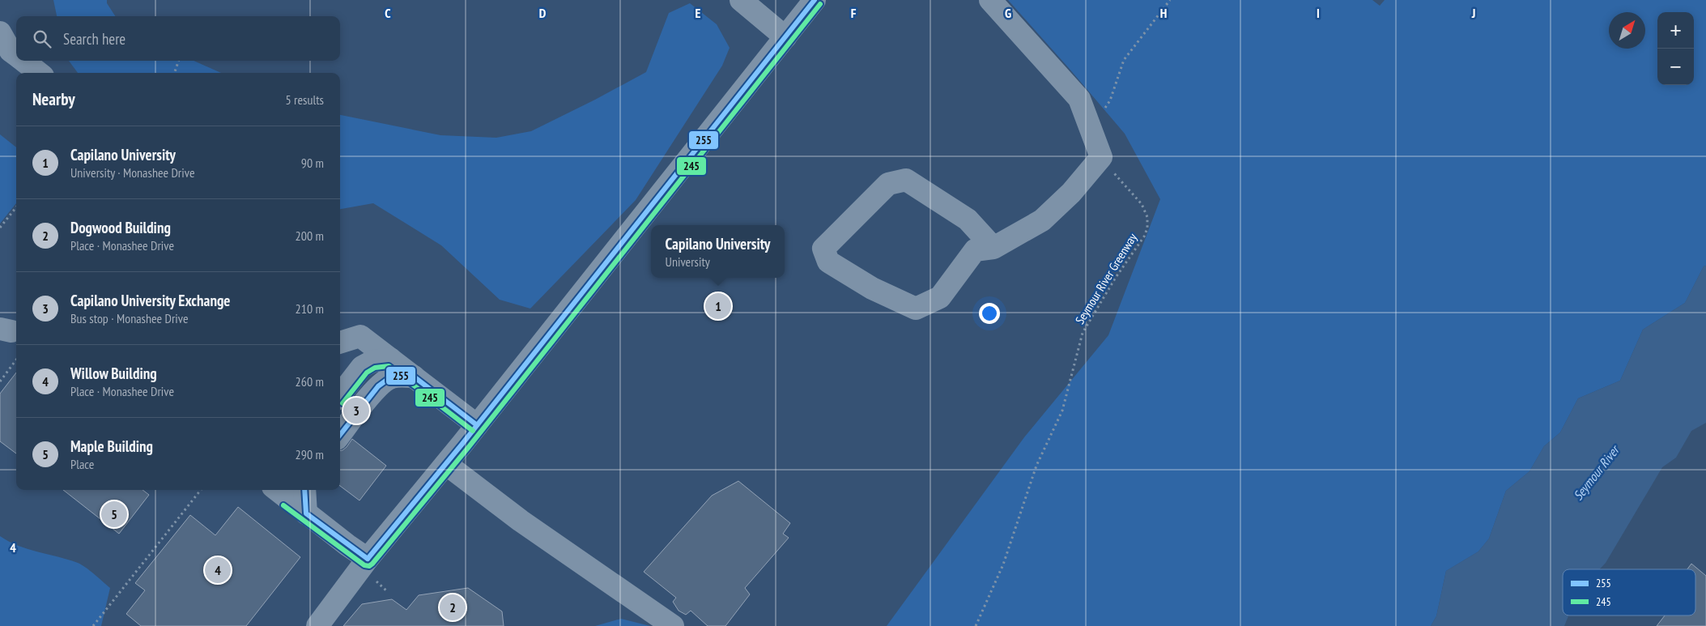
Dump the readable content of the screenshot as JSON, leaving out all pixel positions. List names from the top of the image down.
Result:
{
  "streets": {
    "path": ["Seymour River Greenway"]
  },
  "water": ["Seymour River"],
  "lines": ["transit line 255", "transit line 245"],
  "legend": ["255", "245"],
  "north": "top right",
  "page": {
    "map_buttons": ["+", "−"],
    "search": "Search here",
    "heading": ["Nearby", "5 results"],
    "list": [
      {
        "mark": "1",
        "name": "Capilano University",
        "note": "University · Monashee Drive",
        "value": "90 m"
      },
      {
        "mark": "2",
        "name": "Dogwood Building",
        "note": "Place · Monashee Drive",
        "value": "200 m"
      },
      {
        "mark": "3",
        "name": "Capilano University Exchange",
        "note": "Bus stop · Monashee Drive",
        "value": "210 m"
      },
      {
        "mark": "4",
        "name": "Willow Building",
        "note": "Place · Monashee Drive",
        "value": "260 m"
      },
      {
        "mark": "5",
        "name": "Maple Building",
        "note": "Place",
        "value": "290 m"
      }
    ],
    "popup": ["Capilano University", "University"],
    "pins": [
      "1",
      "3",
      "5",
      "4",
      "2"
    ]
  },
  "grid": {
    "columns": [
      "C",
      "D",
      "E",
      "F",
      "G",
      "H",
      "I",
      "J"
    ],
    "rows": ["4"]
  }
}
